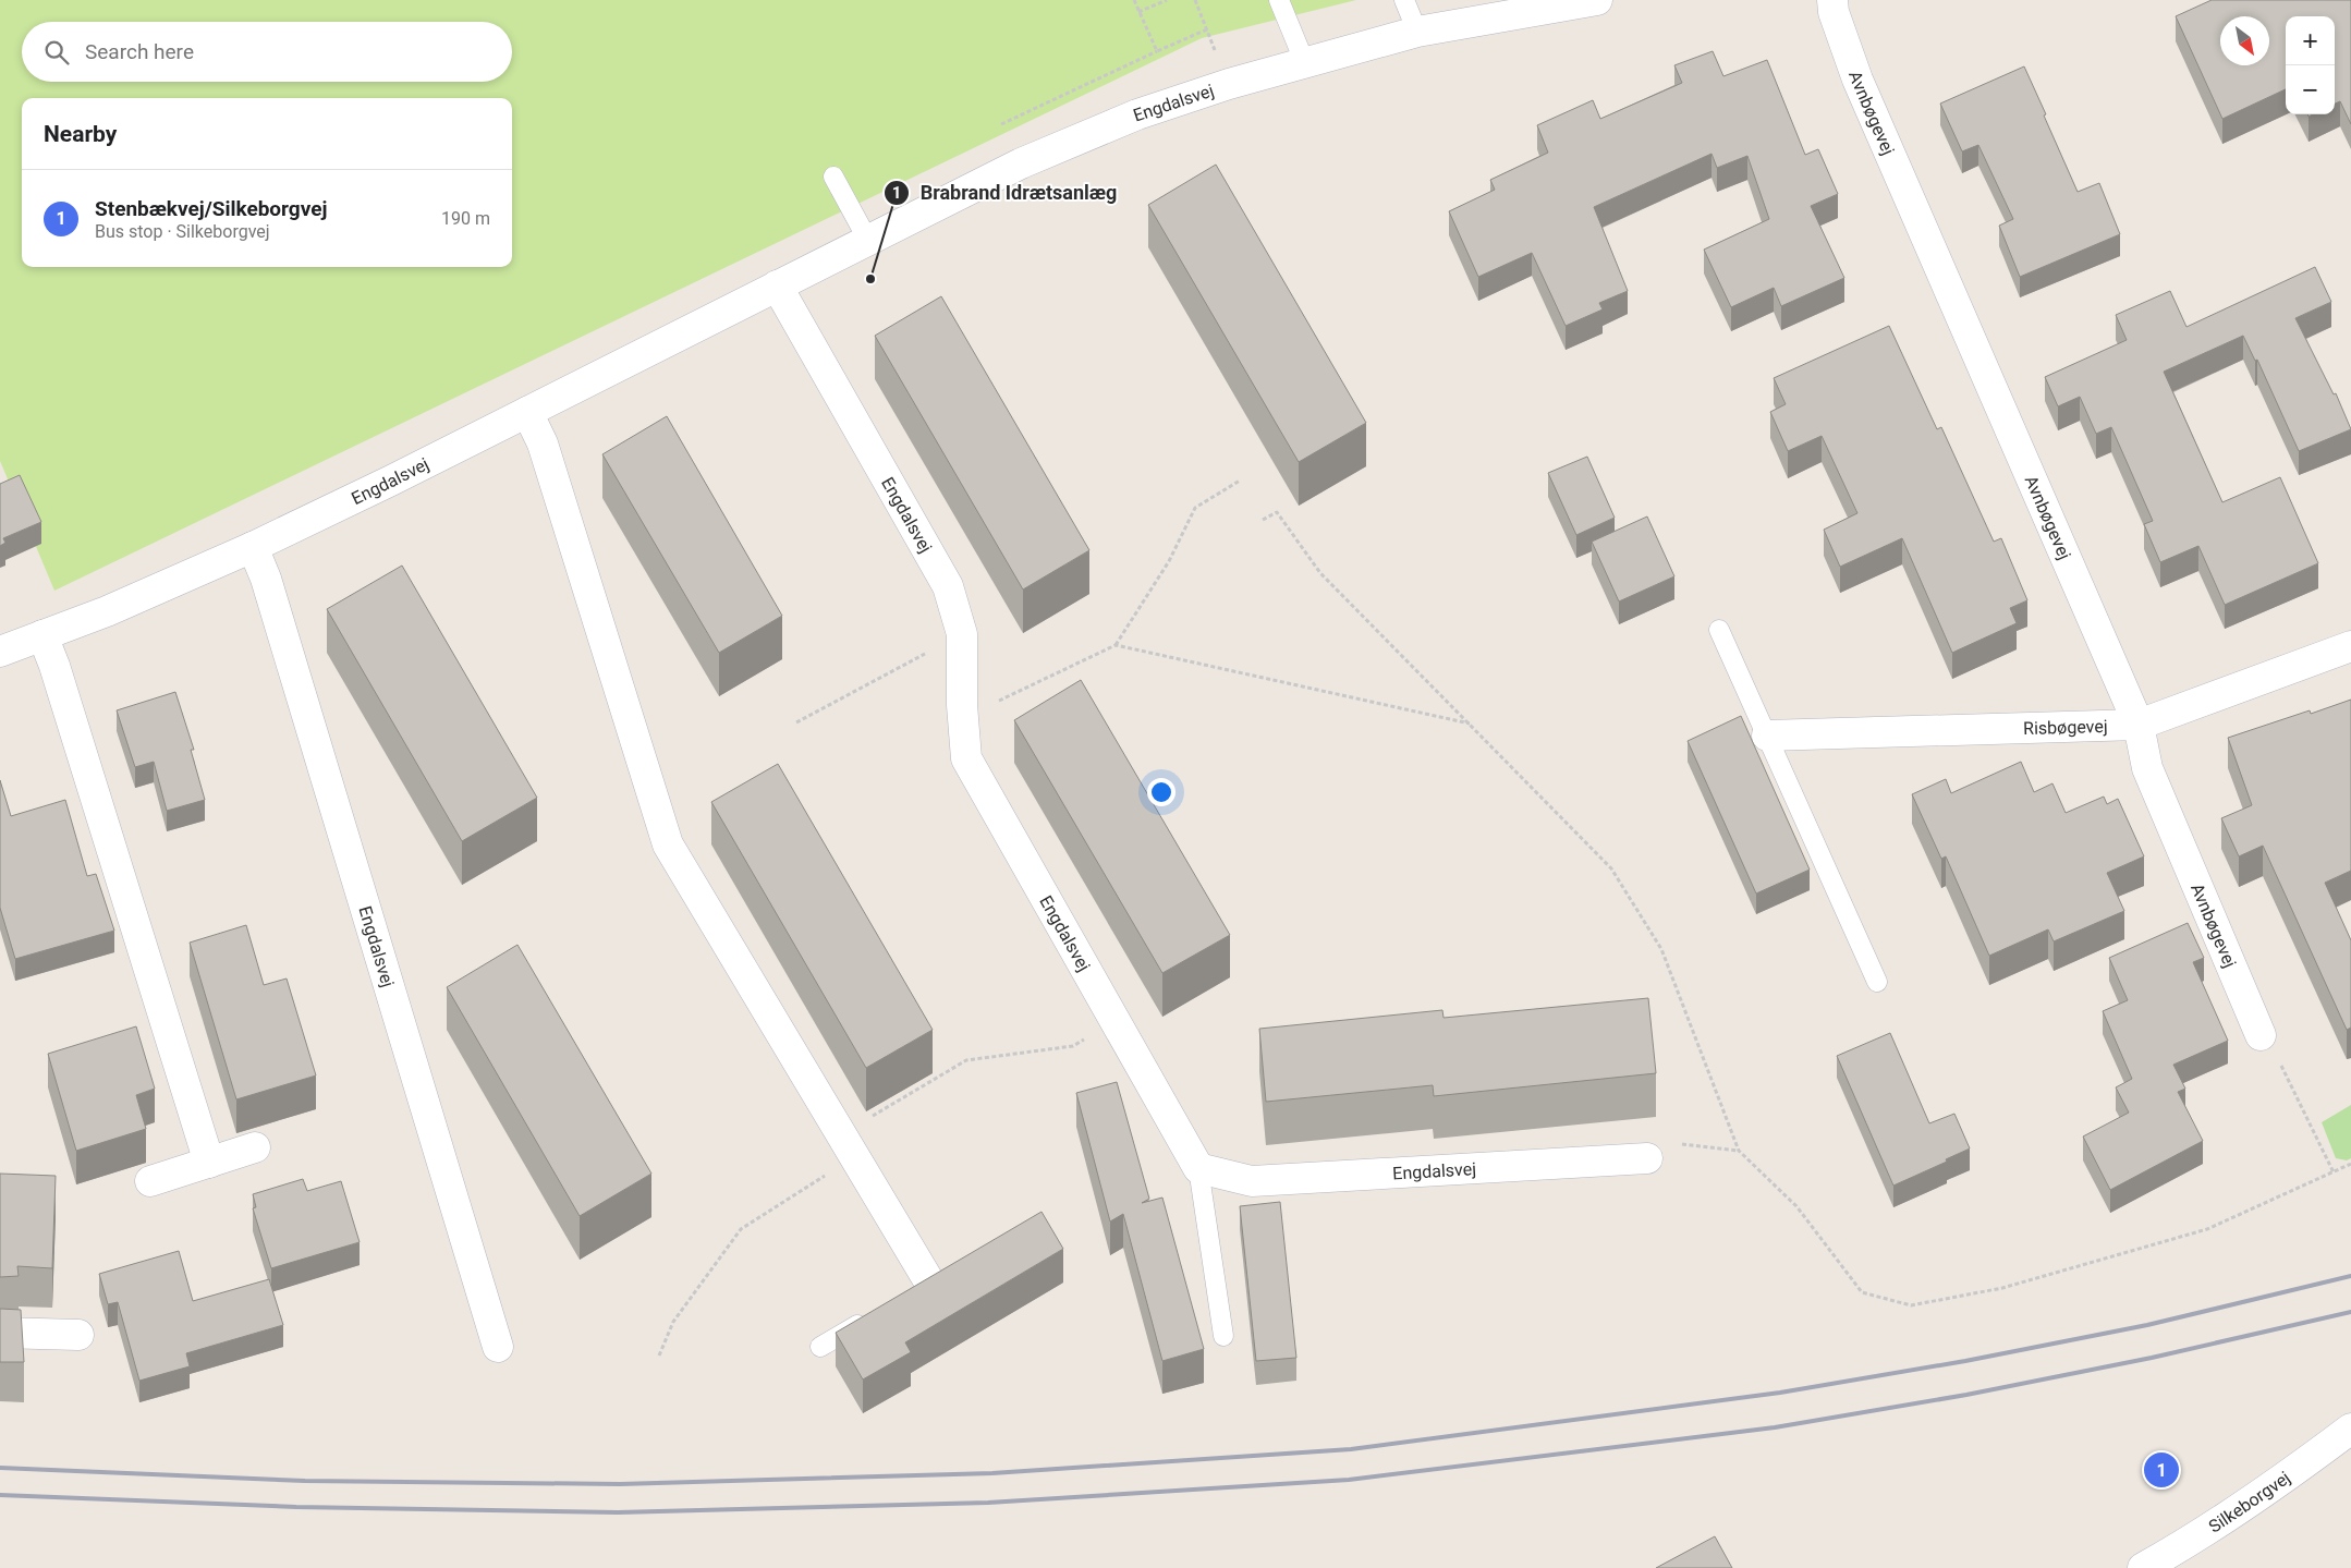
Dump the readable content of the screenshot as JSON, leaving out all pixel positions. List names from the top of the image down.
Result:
{
  "streets": {
    "street": [
      "Engdalsvej",
      "Avnbøgevej",
      "Risbøgevej",
      "Silkeborgvej"
    ]
  },
  "crossings": [
    ["Avnbøgevej", "Risbøgevej"]
  ],
  "places": ["Brabrand Idrætsanlæg"],
  "north": "bottom right",
  "page": {
    "map_buttons": ["+", "−"],
    "search": "Search here",
    "heading": "Nearby",
    "list": [
      {
        "mark": "1",
        "name": "Stenbækvej/Silkeborgvej",
        "note": "Bus stop · Silkeborgvej",
        "value": "190 m"
      }
    ],
    "pins": "1"
  }
}
